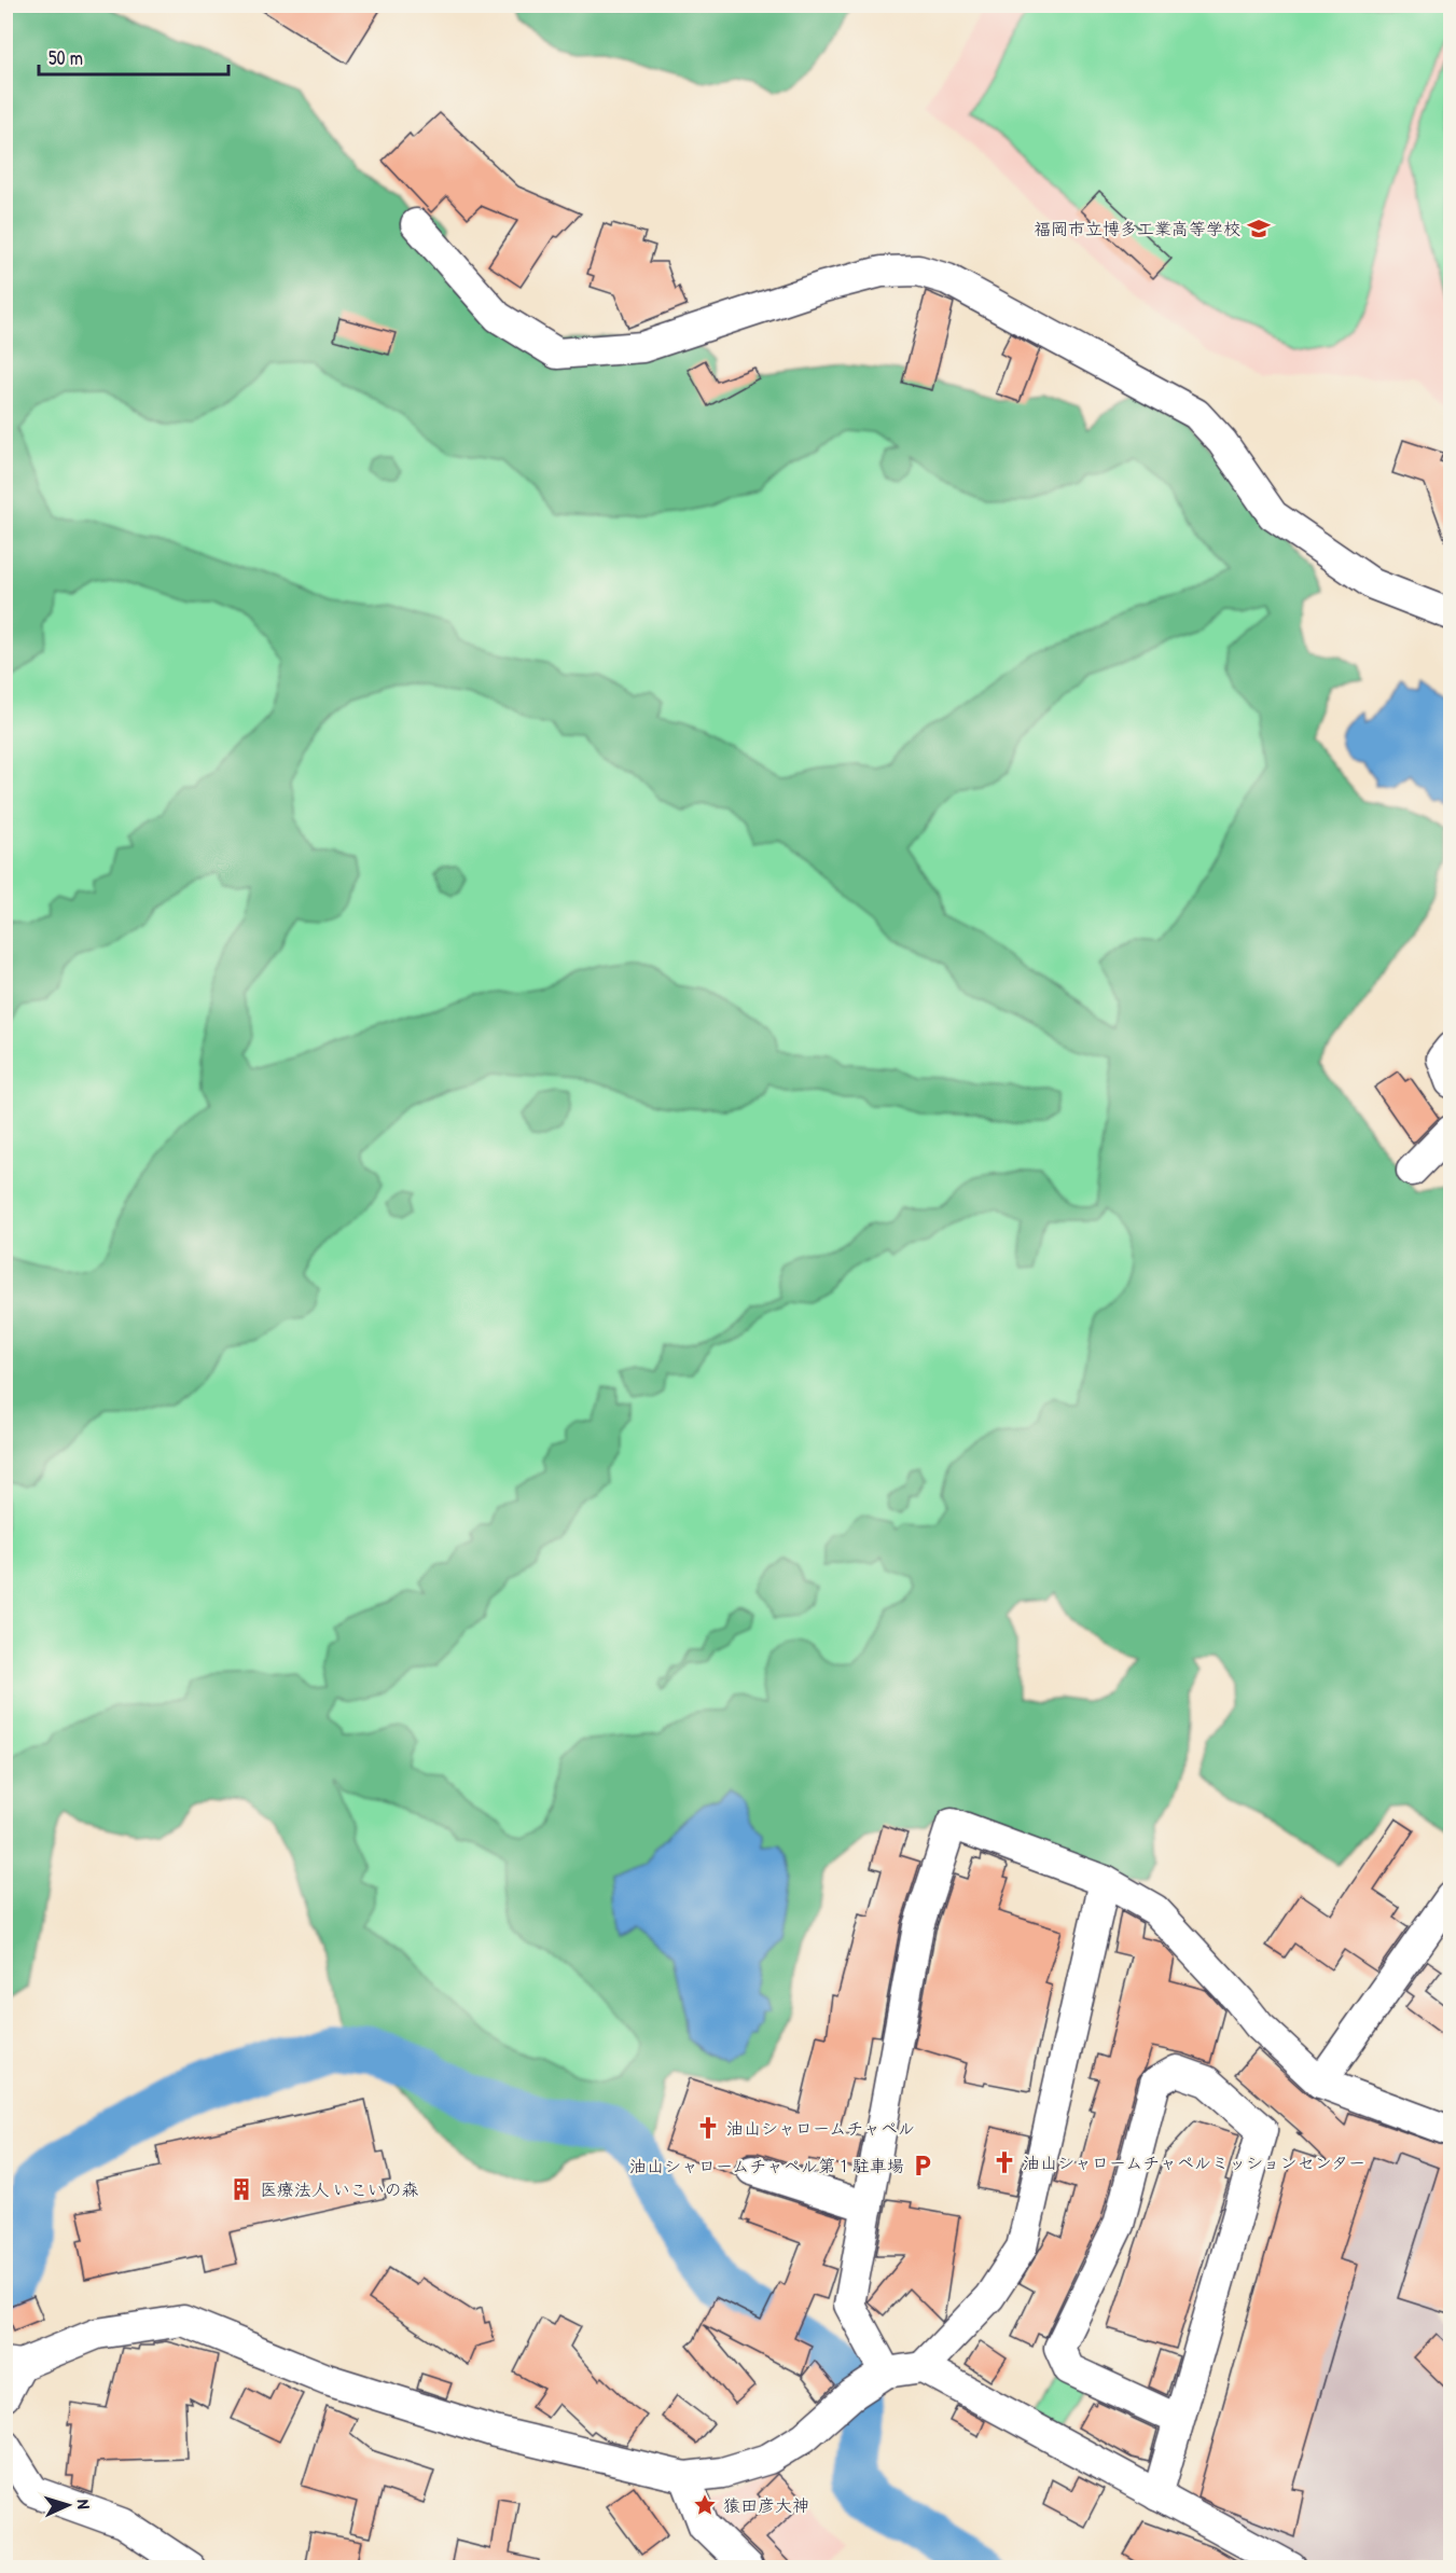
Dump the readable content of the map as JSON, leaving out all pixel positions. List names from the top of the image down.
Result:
{
  "places": {
    "school or university": ["福岡市立博多工業高等学校"],
    "church": ["油山シャロームチャペル", "油山シャロームチャペルミッションセンター"],
    "parking": ["油山シャロームチャペル第１駐車場"],
    "building": ["医療法人 いこいの森"],
    "place": ["猿田彦大神"]
  },
  "scale_bar": "50 m",
  "north": "right"
}
